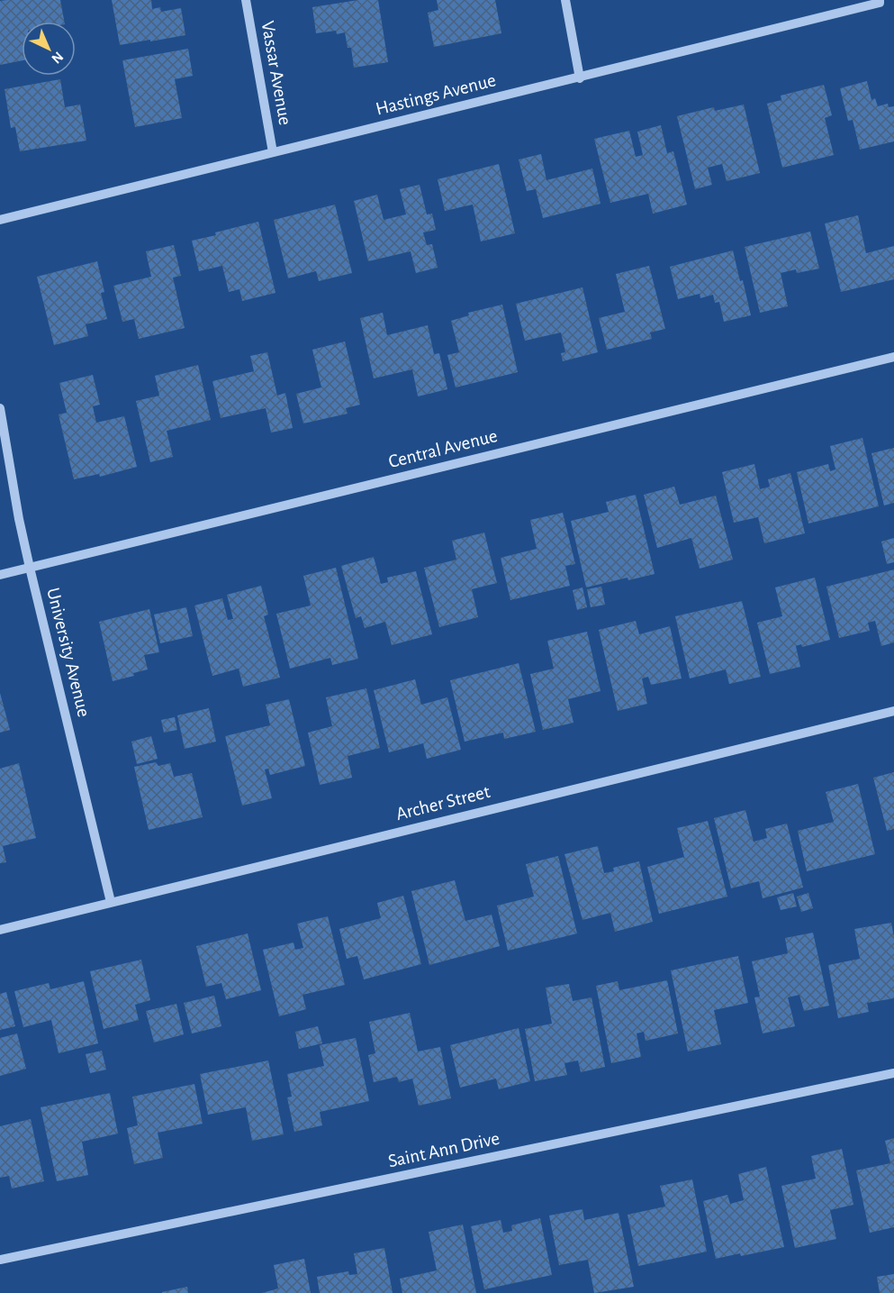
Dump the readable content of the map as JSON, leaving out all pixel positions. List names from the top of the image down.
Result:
{
  "streets": {
    "street": [
      "Vassar Avenue",
      "Hastings Avenue",
      "Central Avenue",
      "University Avenue",
      "Archer Street",
      "Saint Ann Drive"
    ]
  },
  "crossings": [
    ["Vassar Avenue", "Hastings Avenue"],
    ["Central Avenue", "University Avenue"],
    ["University Avenue", "Archer Street"]
  ],
  "north": "bottom right"
}
